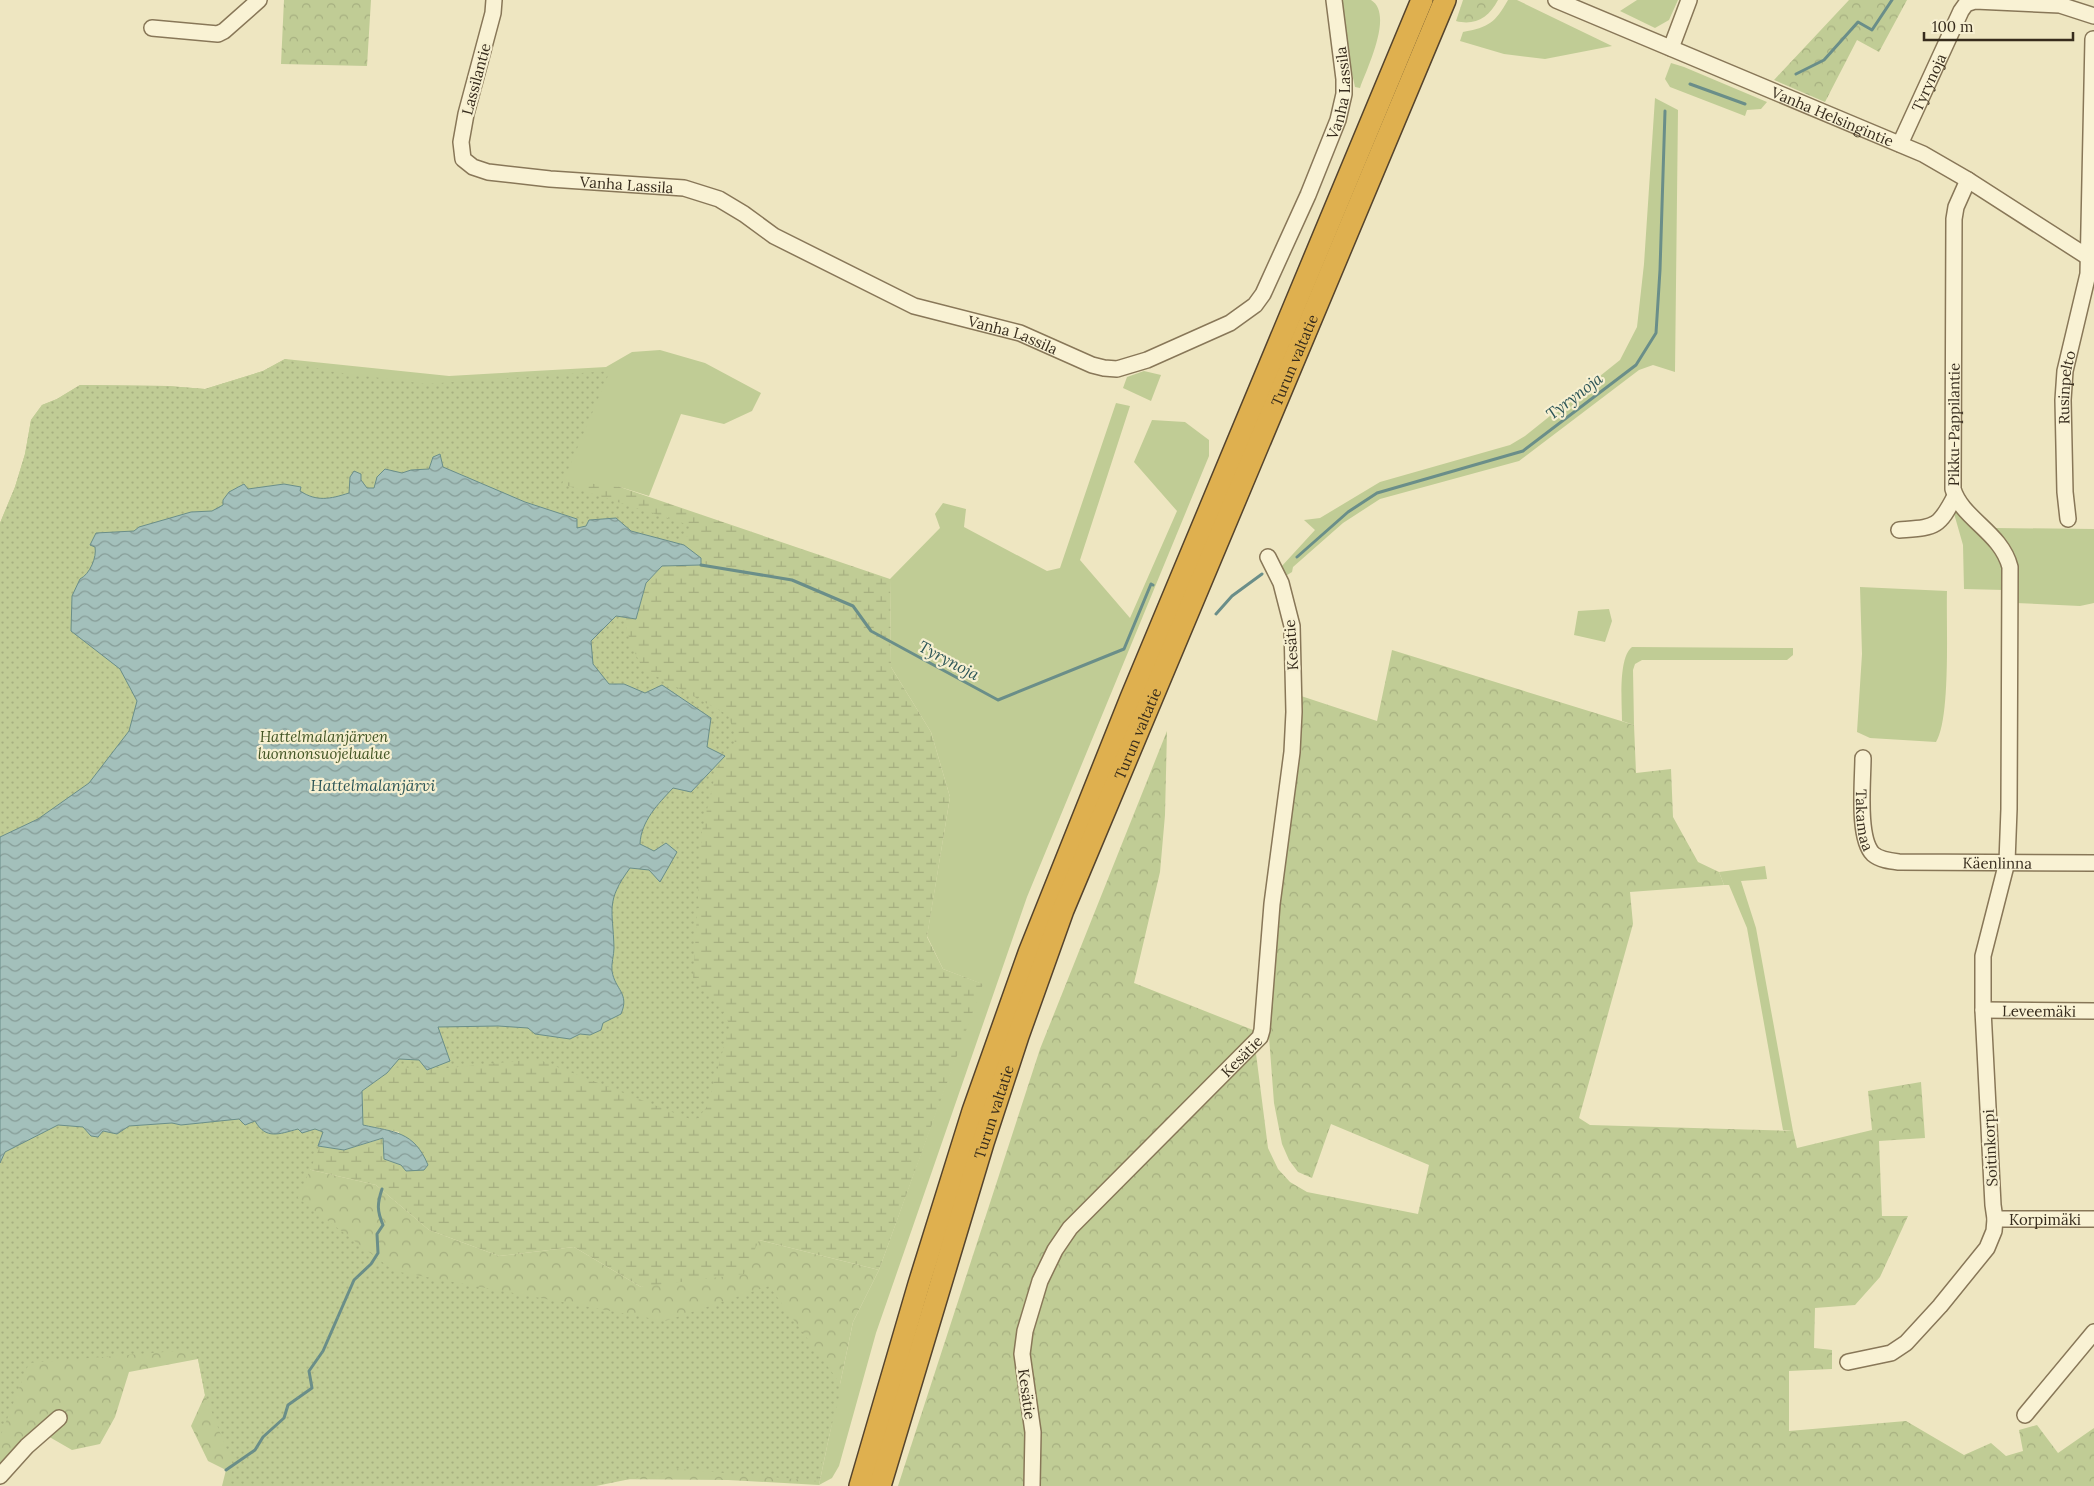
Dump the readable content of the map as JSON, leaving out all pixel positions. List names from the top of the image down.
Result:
{
  "streets": {
    "highway": ["Turun valtatie"],
    "street": [
      "Lassilantie",
      "Tyrynoja",
      "Vanha Lassila",
      "Vanha Helsingintie",
      "Rusinpelto",
      "Pikku-Pappilantie",
      "Kesätie",
      "Takamaa",
      "Käenlinna",
      "Leveemäki",
      "Soitinkorpi",
      "Korpimäki"
    ]
  },
  "crossings": [
    ["Lassilantie", "Vanha Lassila"],
    ["Tyrynoja", "Vanha Helsingintie"],
    ["Vanha Helsingintie", "Rusinpelto"],
    ["Vanha Helsingintie", "Pikku-Pappilantie"],
    ["Pikku-Pappilantie", "Käenlinna"],
    ["Pikku-Pappilantie", "Soitinkorpi"],
    ["Takamaa", "Käenlinna"],
    ["Käenlinna", "Soitinkorpi"],
    ["Leveemäki", "Soitinkorpi"],
    ["Soitinkorpi", "Korpimäki"]
  ],
  "water": ["Tyrynoja", "Hattelmalanjärvi"],
  "parks": ["Hattelmalanjärven luonnonsuojelualue"],
  "scale_bar": "100 m"
}
